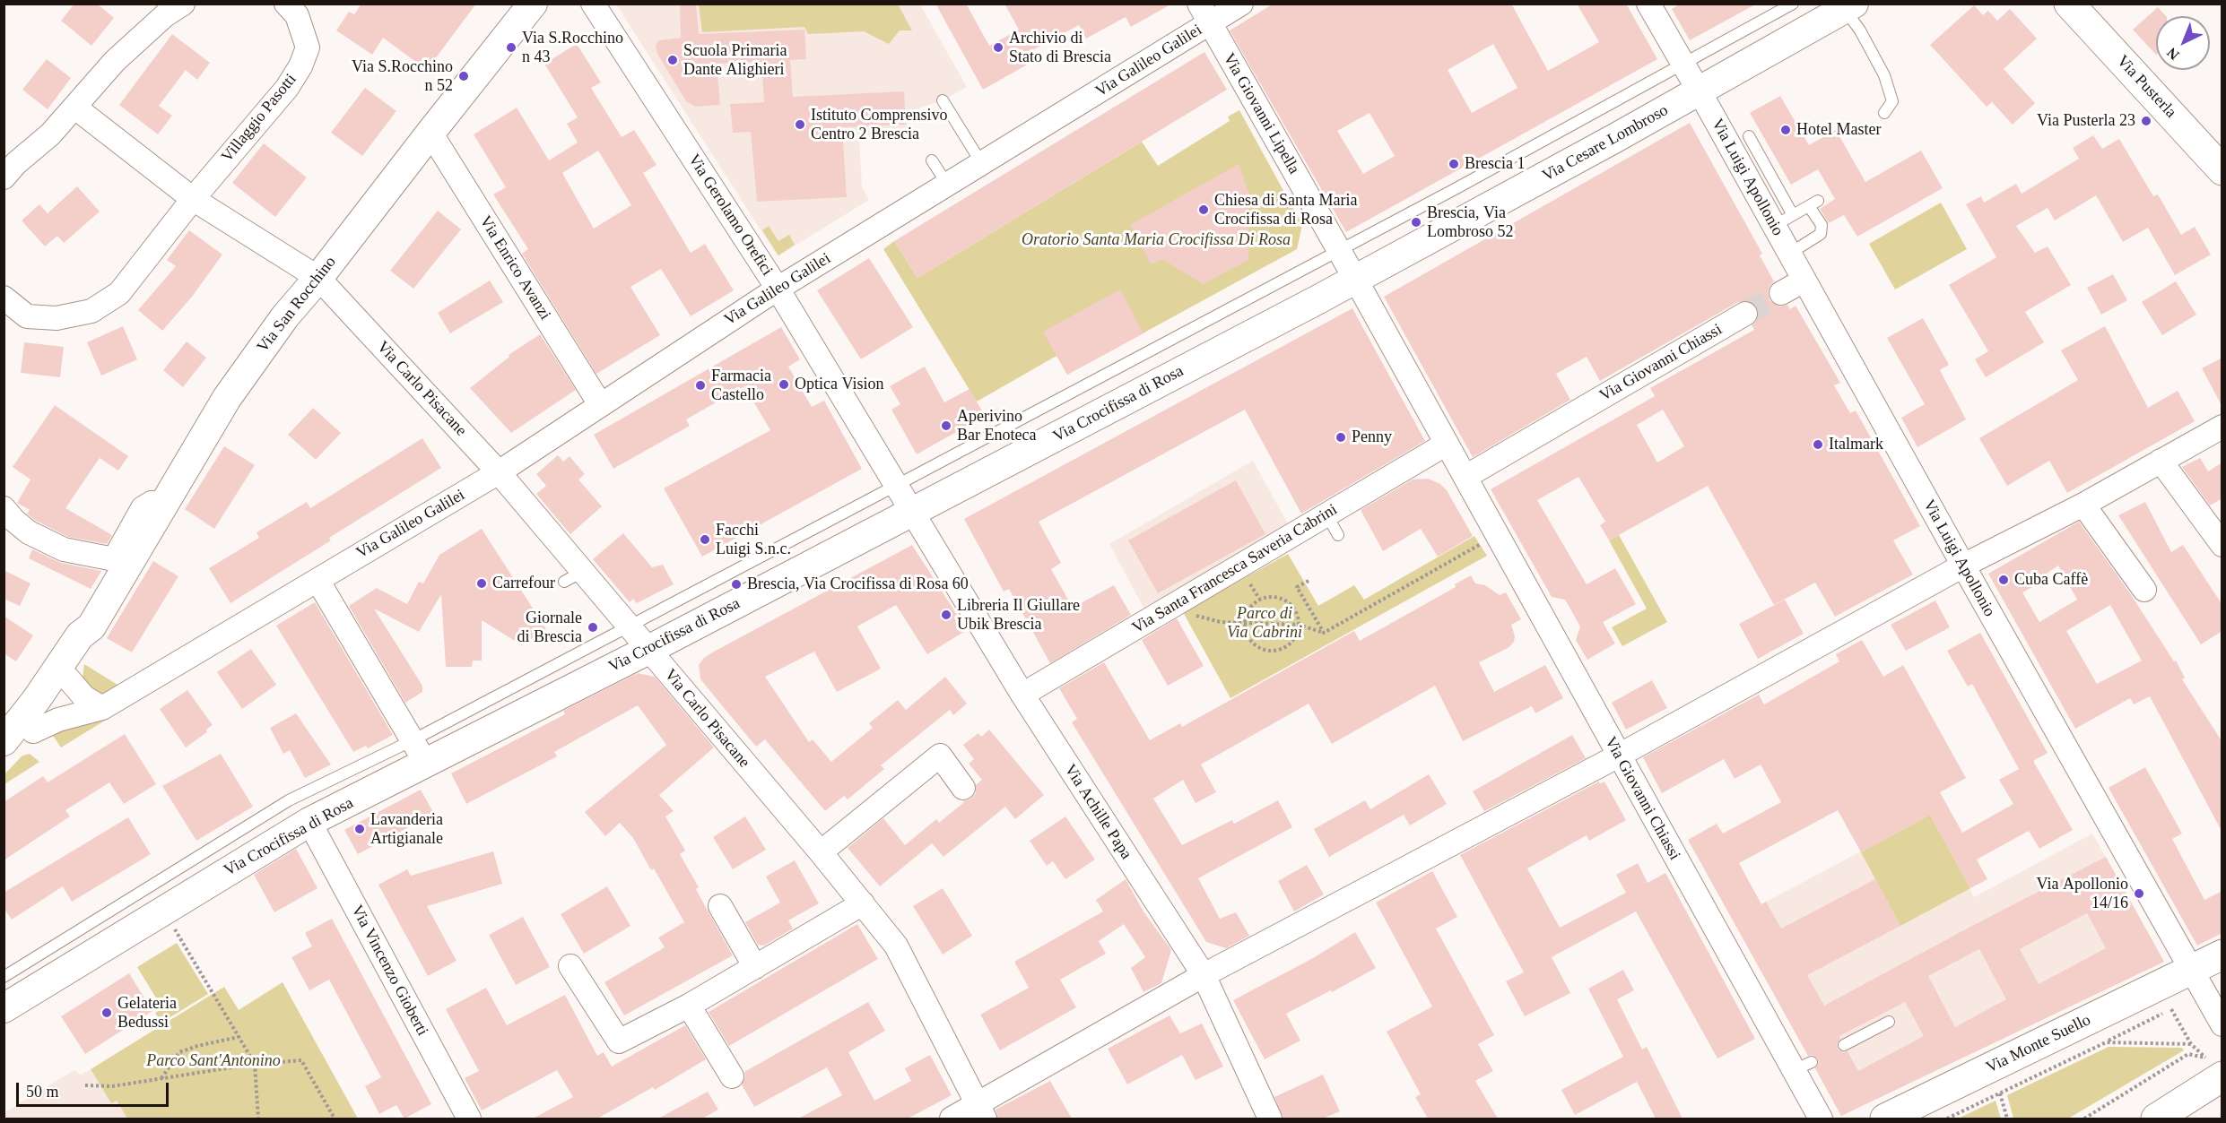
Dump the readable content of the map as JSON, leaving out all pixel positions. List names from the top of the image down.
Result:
{
  "streets": {
    "main road": ["Via Pusterla", "Via Monte Suello"],
    "street": [
      "Via Galileo Galilei",
      "Via Giovanni Lipella",
      "Villaggio Pasotti",
      "Via Cesare Lombroso",
      "Via Luigi Apollonio",
      "Via Gerolamo Orefici",
      "Via Enrico Avanzi",
      "Via San Rocchino",
      "Via Giovanni Chiassi",
      "Via Carlo Pisacane",
      "Via Crocifissa di Rosa",
      "Via Santa Francesca Saveria Cabrini",
      "Via Achille Papa",
      "Via Vincenzo Gioberti"
    ]
  },
  "crossings": [
    ["Via Galileo Galilei", "Via Giovanni Lipella"],
    ["Via Galileo Galilei", "Via Gerolamo Orefici"],
    ["Via Galileo Galilei", "Via Enrico Avanzi"],
    ["Via Galileo Galilei", "Via San Rocchino"],
    ["Via Galileo Galilei", "Via Carlo Pisacane"],
    ["Via Giovanni Lipella", "Via Cesare Lombroso"],
    ["Via Giovanni Lipella", "Via Giovanni Chiassi"],
    ["Via Giovanni Lipella", "Via Crocifissa di Rosa"],
    ["Via Cesare Lombroso", "Via Luigi Apollonio"],
    ["Via Cesare Lombroso", "Via Giovanni Chiassi"],
    ["Via Cesare Lombroso", "Via Crocifissa di Rosa"],
    ["Via Luigi Apollonio", "Via Monte Suello"],
    ["Via Gerolamo Orefici", "Via Crocifissa di Rosa"],
    ["Via Gerolamo Orefici", "Via Achille Papa"],
    ["Via Enrico Avanzi", "Via San Rocchino"],
    ["Via San Rocchino", "Via Carlo Pisacane"],
    ["Via Giovanni Chiassi", "Via Crocifissa di Rosa"],
    ["Via Giovanni Chiassi", "Via Santa Francesca Saveria Cabrini"],
    ["Via Carlo Pisacane", "Via Crocifissa di Rosa"],
    ["Via Crocifissa di Rosa", "Via Achille Papa"],
    ["Via Crocifissa di Rosa", "Via Vincenzo Gioberti"],
    ["Via Santa Francesca Saveria Cabrini", "Via Achille Papa"]
  ],
  "parks": ["Oratorio Santa Maria Crocifissa Di Rosa", "Parco di Via Cabrini", "Parco Sant'Antonino"],
  "places": [
    "Via S.Rocchino n 43",
    "Archivio di Stato di Brescia",
    "Scuola Primaria Dante Alighieri",
    "Via S.Rocchino n 52",
    "Via Pusterla 23",
    "Istituto Comprensivo Centro 2 Brescia",
    "Hotel Master",
    "Brescia 1",
    "Chiesa di Santa Maria Crocifissa di Rosa",
    "Brescia, Via Lombroso 52",
    "Optica Vision",
    "Farmacia Castello",
    "Aperivino Bar Enoteca",
    "Penny",
    "Italmark",
    "Facchi Luigi S.n.c.",
    "Cuba Caffè",
    "Carrefour",
    "Brescia, Via Crocifissa di Rosa 60",
    "Libreria Il Giullare Ubik Brescia",
    "Giornale di Brescia",
    "Lavanderia Artigianale",
    "Via Apollonio 14/16",
    "Gelateria Bedussi"
  ],
  "scale_bar": "50 m",
  "north": "bottom left"
}
